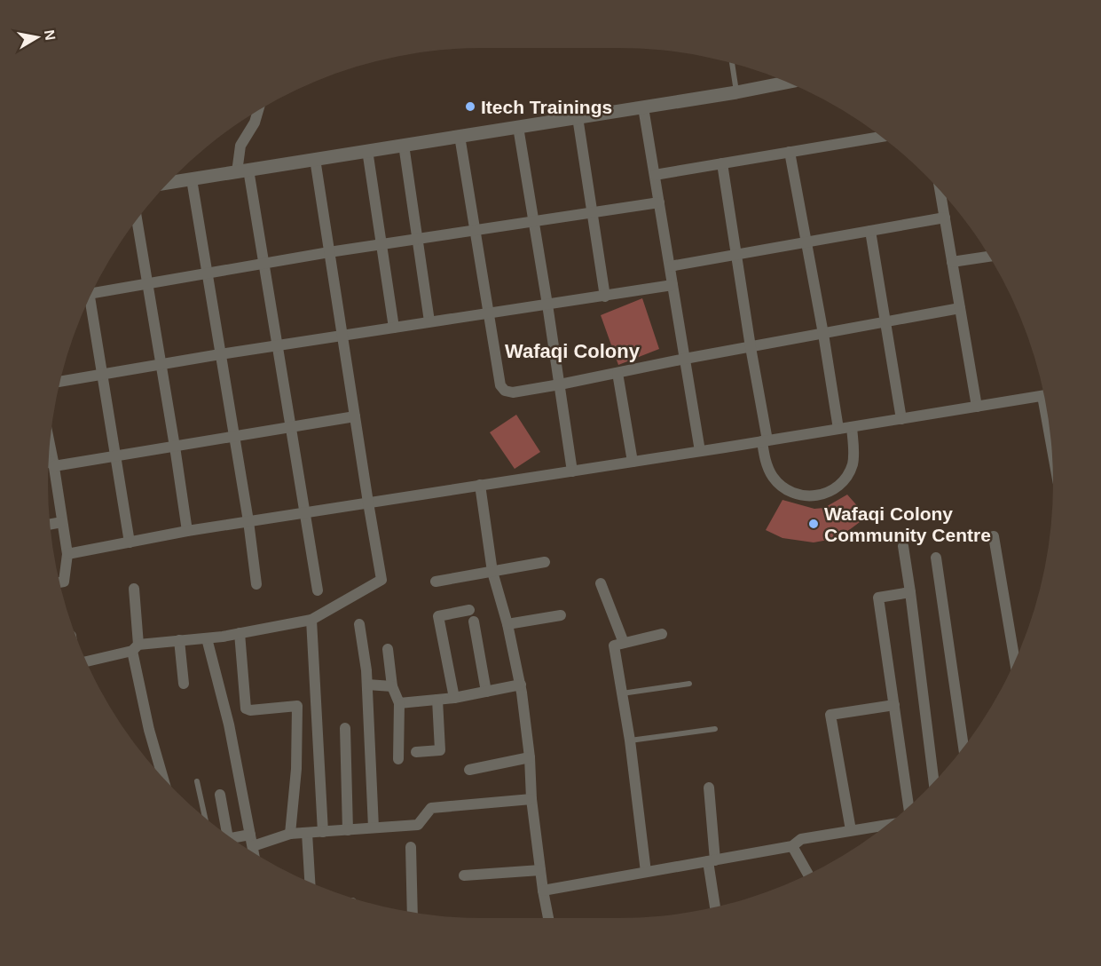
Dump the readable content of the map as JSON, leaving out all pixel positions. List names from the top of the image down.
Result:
{
  "districts": ["Wafaqi Colony"],
  "places": ["Itech Trainings", "Wafaqi Colony Community Centre"],
  "north": "right"
}
